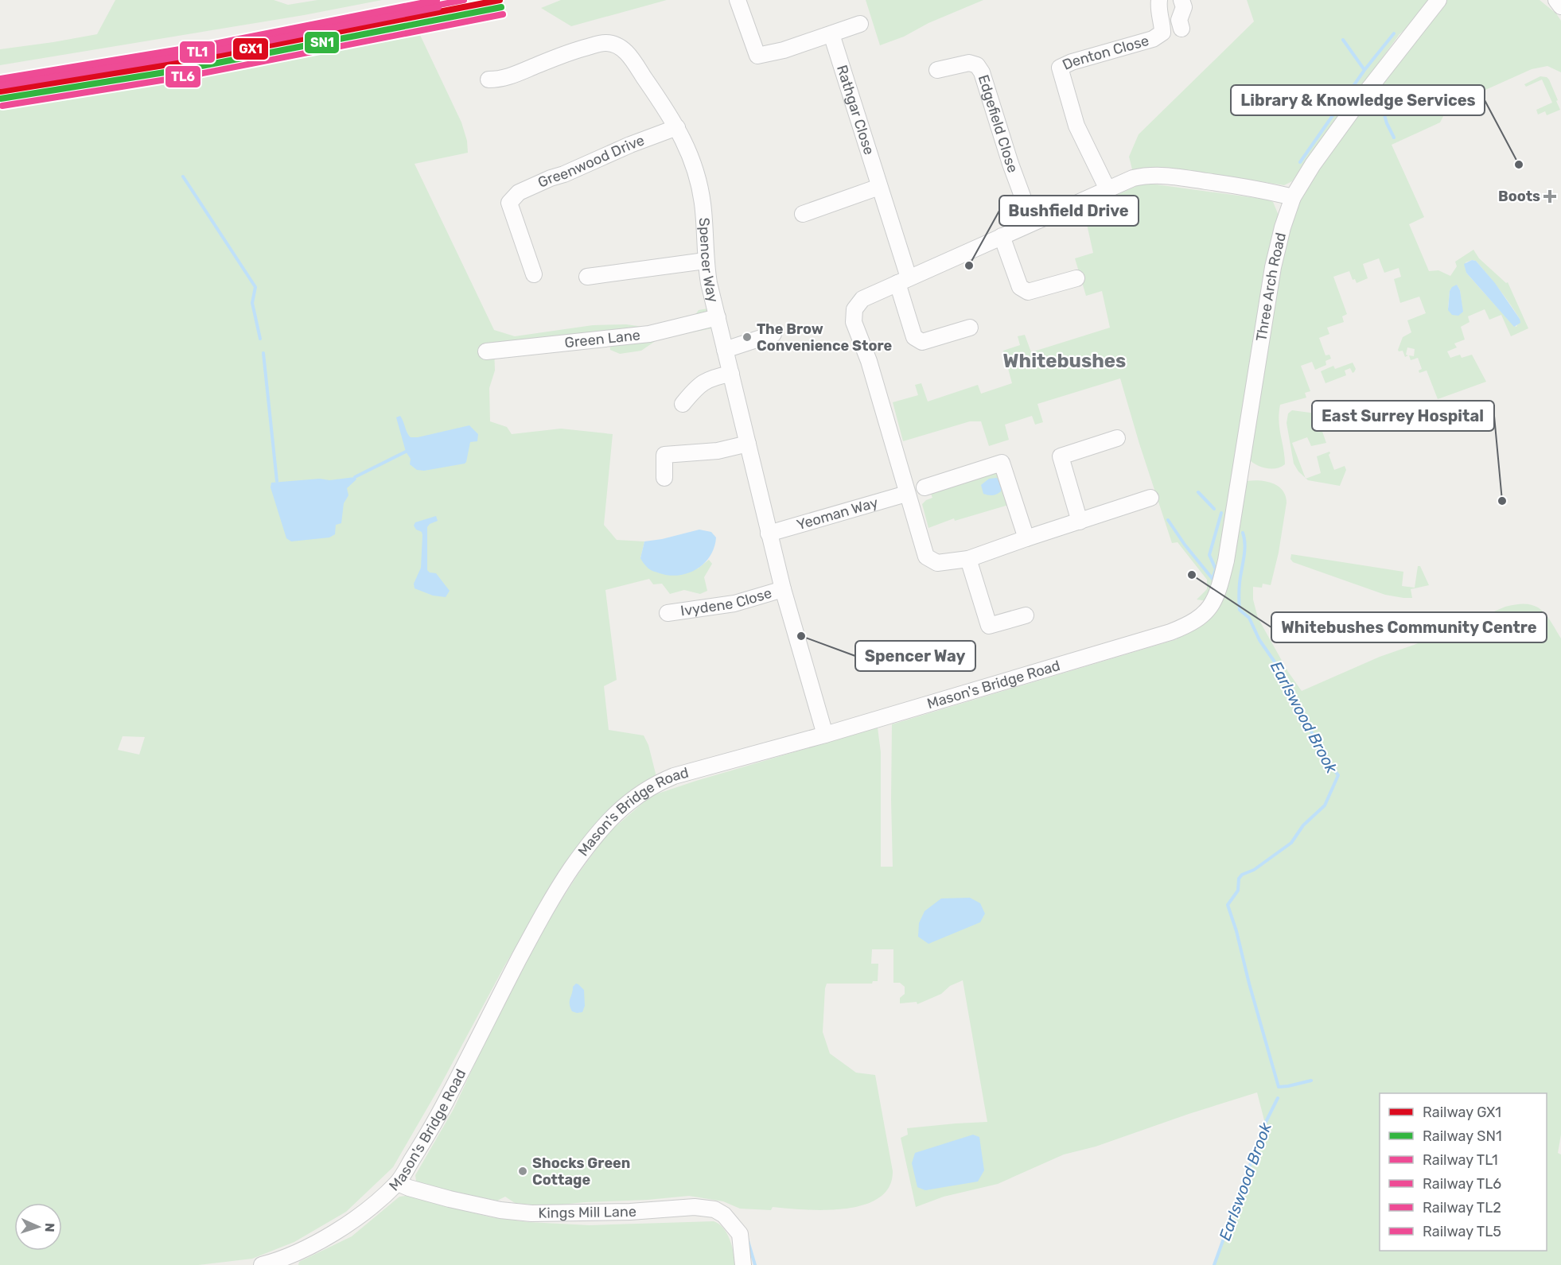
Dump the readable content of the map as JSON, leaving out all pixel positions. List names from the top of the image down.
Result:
{
  "streets": {
    "street": [
      "Denton Close",
      "Rathgar Close",
      "Edgefield Close",
      "Greenwood Drive",
      "Spencer Way",
      "Three Arch Road",
      "Green Lane",
      "Yeoman Way",
      "Ivydene Close",
      "Mason's Bridge Road",
      "Kings Mill Lane"
    ]
  },
  "crossings": [
    ["Greenwood Drive", "Spencer Way"],
    ["Spencer Way", "Green Lane"],
    ["Spencer Way", "Yeoman Way"],
    ["Spencer Way", "Ivydene Close"],
    ["Spencer Way", "Mason's Bridge Road"],
    ["Three Arch Road", "Mason's Bridge Road"],
    ["Mason's Bridge Road", "Kings Mill Lane"]
  ],
  "districts": ["Whitebushes"],
  "water": ["Earlswood Brook"],
  "places": {
    "other": [
      "Library & Knowledge Services",
      "Bushfield Drive",
      "The Brow Convenience Store",
      "East Surrey Hospital",
      "Whitebushes Community Centre",
      "Spencer Way",
      "Shocks Green Cottage"
    ],
    "health": ["Boots"]
  },
  "lines": [
    "rail line GX1",
    "rail line TL1",
    "rail line TL2",
    "rail line SN1",
    "rail line TL5",
    "rail line TL6"
  ],
  "legend": [
    "Railway GX1",
    "Railway SN1",
    "Railway TL1",
    "Railway TL6",
    "Railway TL2",
    "Railway TL5"
  ],
  "north": "right"
}
